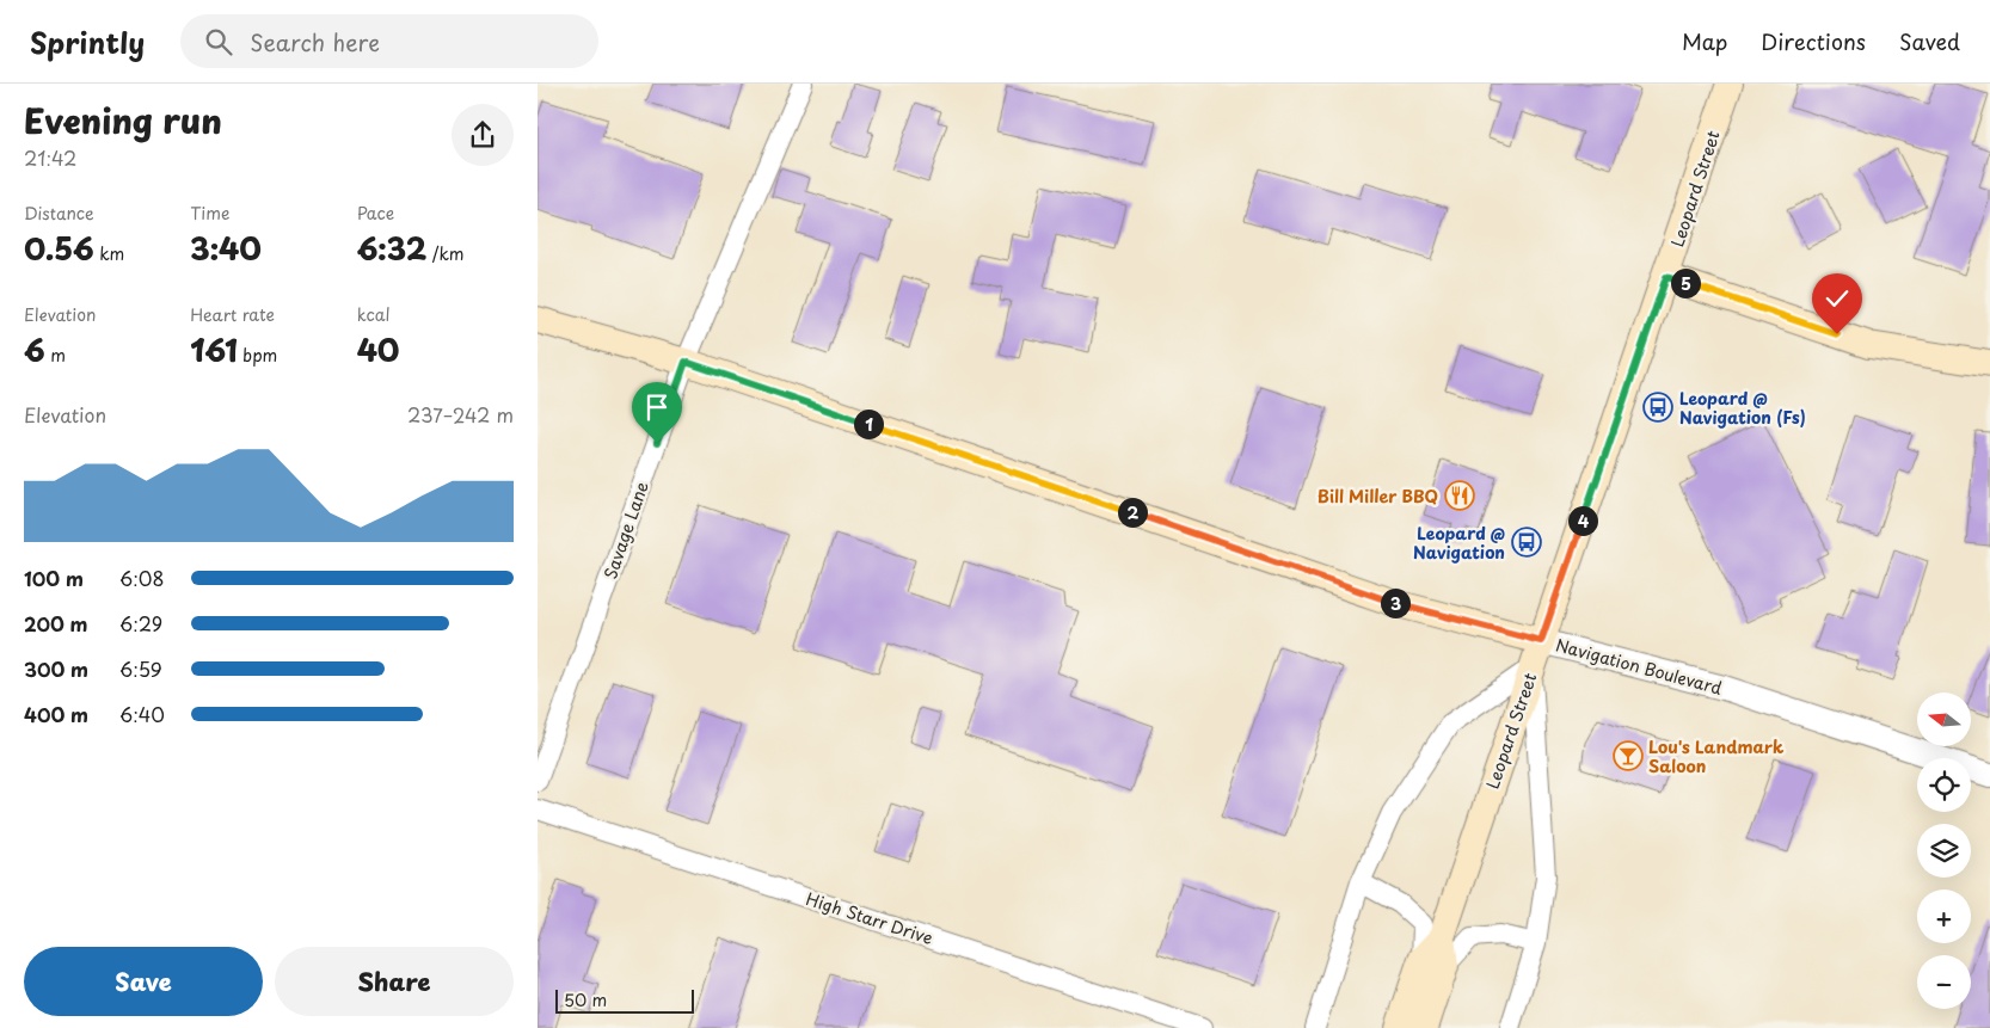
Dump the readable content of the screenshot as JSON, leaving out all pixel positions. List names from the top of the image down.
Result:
{
  "streets": {
    "main road": ["Leopard Street", "Navigation Boulevard"],
    "street": ["Savage Lane", "High Starr Drive"]
  },
  "crossings": [
    ["Leopard Street", "Navigation Boulevard"],
    ["Savage Lane", "Navigation Boulevard"]
  ],
  "places": {
    "bus stop": ["Leopard @ Navigation (Fs)", "Leopard @ Navigation"],
    "restaurant": ["Bill Miller BBQ"],
    "bar": ["Lou's Landmark Saloon"]
  },
  "scale_bar": "50 m",
  "north": "left",
  "page": {
    "header": "Sprintly",
    "search": "Search here",
    "nav": ["Map", "Directions", "Saved"],
    "heading": ["Evening run", "21:42"],
    "stats": [
      ["Distance", "0.56 km"],
      ["Time", "3:40"],
      ["Pace", "6:32 /km"],
      ["Elevation", "6 m"],
      ["Heart rate", "161 bpm"],
      ["kcal", "40"]
    ],
    "pins": [
      "5",
      "1",
      "2",
      "4",
      "3"
    ],
    "chart": ["Elevation", "237–242 m"],
    "list": [
      {
        "name": "100 m",
        "note": "6:08"
      },
      {
        "name": "200 m",
        "note": "6:29"
      },
      {
        "name": "300 m",
        "note": "6:59"
      },
      {
        "name": "400 m",
        "note": "6:40"
      }
    ],
    "map_buttons": ["+", "−"],
    "buttons": ["Save", "Share"],
    "scale": "50 m"
  }
}
